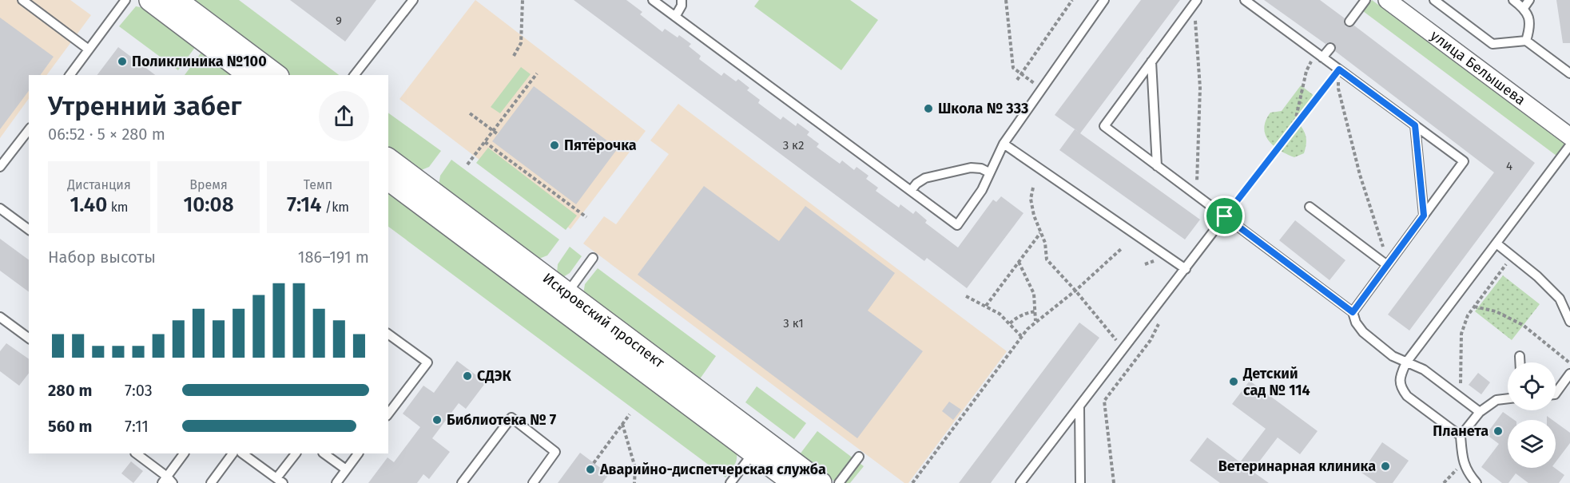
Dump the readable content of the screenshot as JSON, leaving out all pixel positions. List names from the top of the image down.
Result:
{
  "streets": {
    "street": ["улица Белышева", "Искровский проспект"]
  },
  "places": [
    "Поликлиника №100",
    "Школа № 333",
    "Пятёрочка",
    "СДЭК",
    "Детский сад № 114",
    "Библиотека № 7",
    "Планета",
    "Ветеринарная клиника",
    "Аварийно-диспетчерская служба"
  ],
  "house_numbers": [
    "9",
    "3 к2",
    "4",
    "3 к1"
  ],
  "page": {
    "heading": ["Утренний забег", "06:52 · 5 × 280 m"],
    "stats": [
      ["Дистанция", "1.40 km"],
      ["Время", "10:08"],
      ["Темп", "7:14 /km"]
    ],
    "chart": ["Набор высоты", "186–191 m"],
    "list": [
      {
        "name": "280 m",
        "note": "7:03"
      },
      {
        "name": "560 m",
        "note": "7:11"
      }
    ]
  }
}
